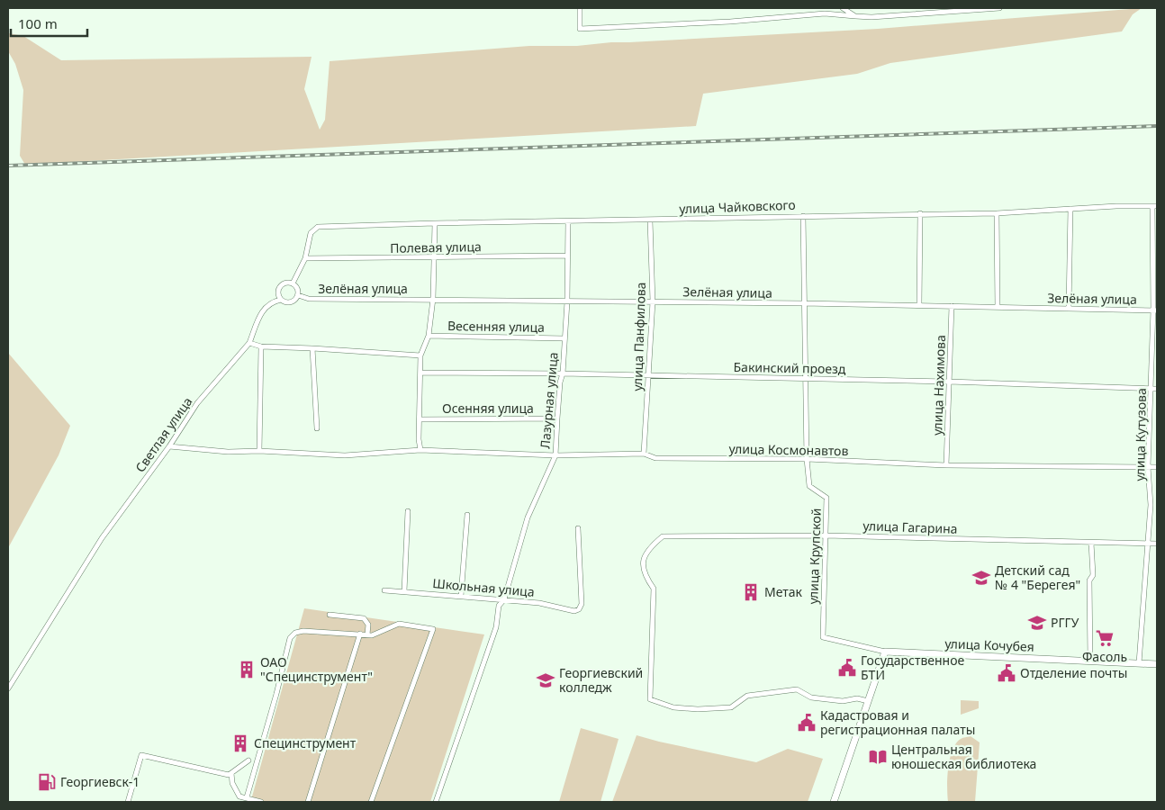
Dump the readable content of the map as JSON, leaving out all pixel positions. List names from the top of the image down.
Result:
{
  "streets": {
    "main road": ["улица Кочубея"],
    "street": [
      "улица Чайковского",
      "Полевая улица",
      "Зелёная улица",
      "Весенняя улица",
      "улица Панфилова",
      "Бакинский проезд",
      "улица Нахимова",
      "Лазурная улица",
      "Осенняя улица",
      "Светлая улица",
      "улица Кутузова",
      "улица Космонавтов",
      "улица Гагарина",
      "улица Крупской",
      "Школьная улица"
    ]
  },
  "crossings": [
    ["улица Чайковского", "Полевая улица"],
    ["улица Чайковского", "улица Панфилова"],
    ["улица Чайковского", "Лазурная улица"],
    ["улица Чайковского", "улица Кутузова"],
    ["улица Чайковского", "улица Крупской"],
    ["Полевая улица", "Лазурная улица"],
    ["Зелёная улица", "улица Панфилова"],
    ["Зелёная улица", "улица Нахимова"],
    ["Зелёная улица", "Лазурная улица"],
    ["Зелёная улица", "Светлая улица"],
    ["Зелёная улица", "улица Кутузова"],
    ["Зелёная улица", "улица Крупской"],
    ["Весенняя улица", "Лазурная улица"],
    ["улица Панфилова", "Бакинский проезд"],
    ["улица Панфилова", "улица Космонавтов"],
    ["Бакинский проезд", "улица Нахимова"],
    ["Бакинский проезд", "Лазурная улица"],
    ["Бакинский проезд", "улица Кутузова"],
    ["Бакинский проезд", "улица Крупской"],
    ["улица Нахимова", "улица Космонавтов"],
    ["Лазурная улица", "Осенняя улица"],
    ["Лазурная улица", "улица Космонавтов"],
    ["Лазурная улица", "Школьная улица"],
    ["Светлая улица", "улица Космонавтов"],
    ["улица Кутузова", "улица Космонавтов"],
    ["улица Кутузова", "улица Гагарина"],
    ["улица Кутузова", "улица Кочубея"],
    ["улица Космонавтов", "улица Крупской"],
    ["улица Гагарина", "улица Крупской"],
    ["улица Крупской", "улица Кочубея"]
  ],
  "places": {
    "school or university": ["Детский сад № 4 \"Берегея\"", "РГГУ", "Георгиевский колледж"],
    "building": ["Метак", "ОАО \"Специнструмент\"", "Специнструмент"],
    "supermarket": ["Фасоль"],
    "public building": ["Государственное БТИ", "Отделение почты", "Кадастровая и регистрационная палаты"],
    "library": ["Центральная юношеская библиотека"],
    "fuel station": ["Георгиевск-1"]
  },
  "scale_bar": "100 m"
}
